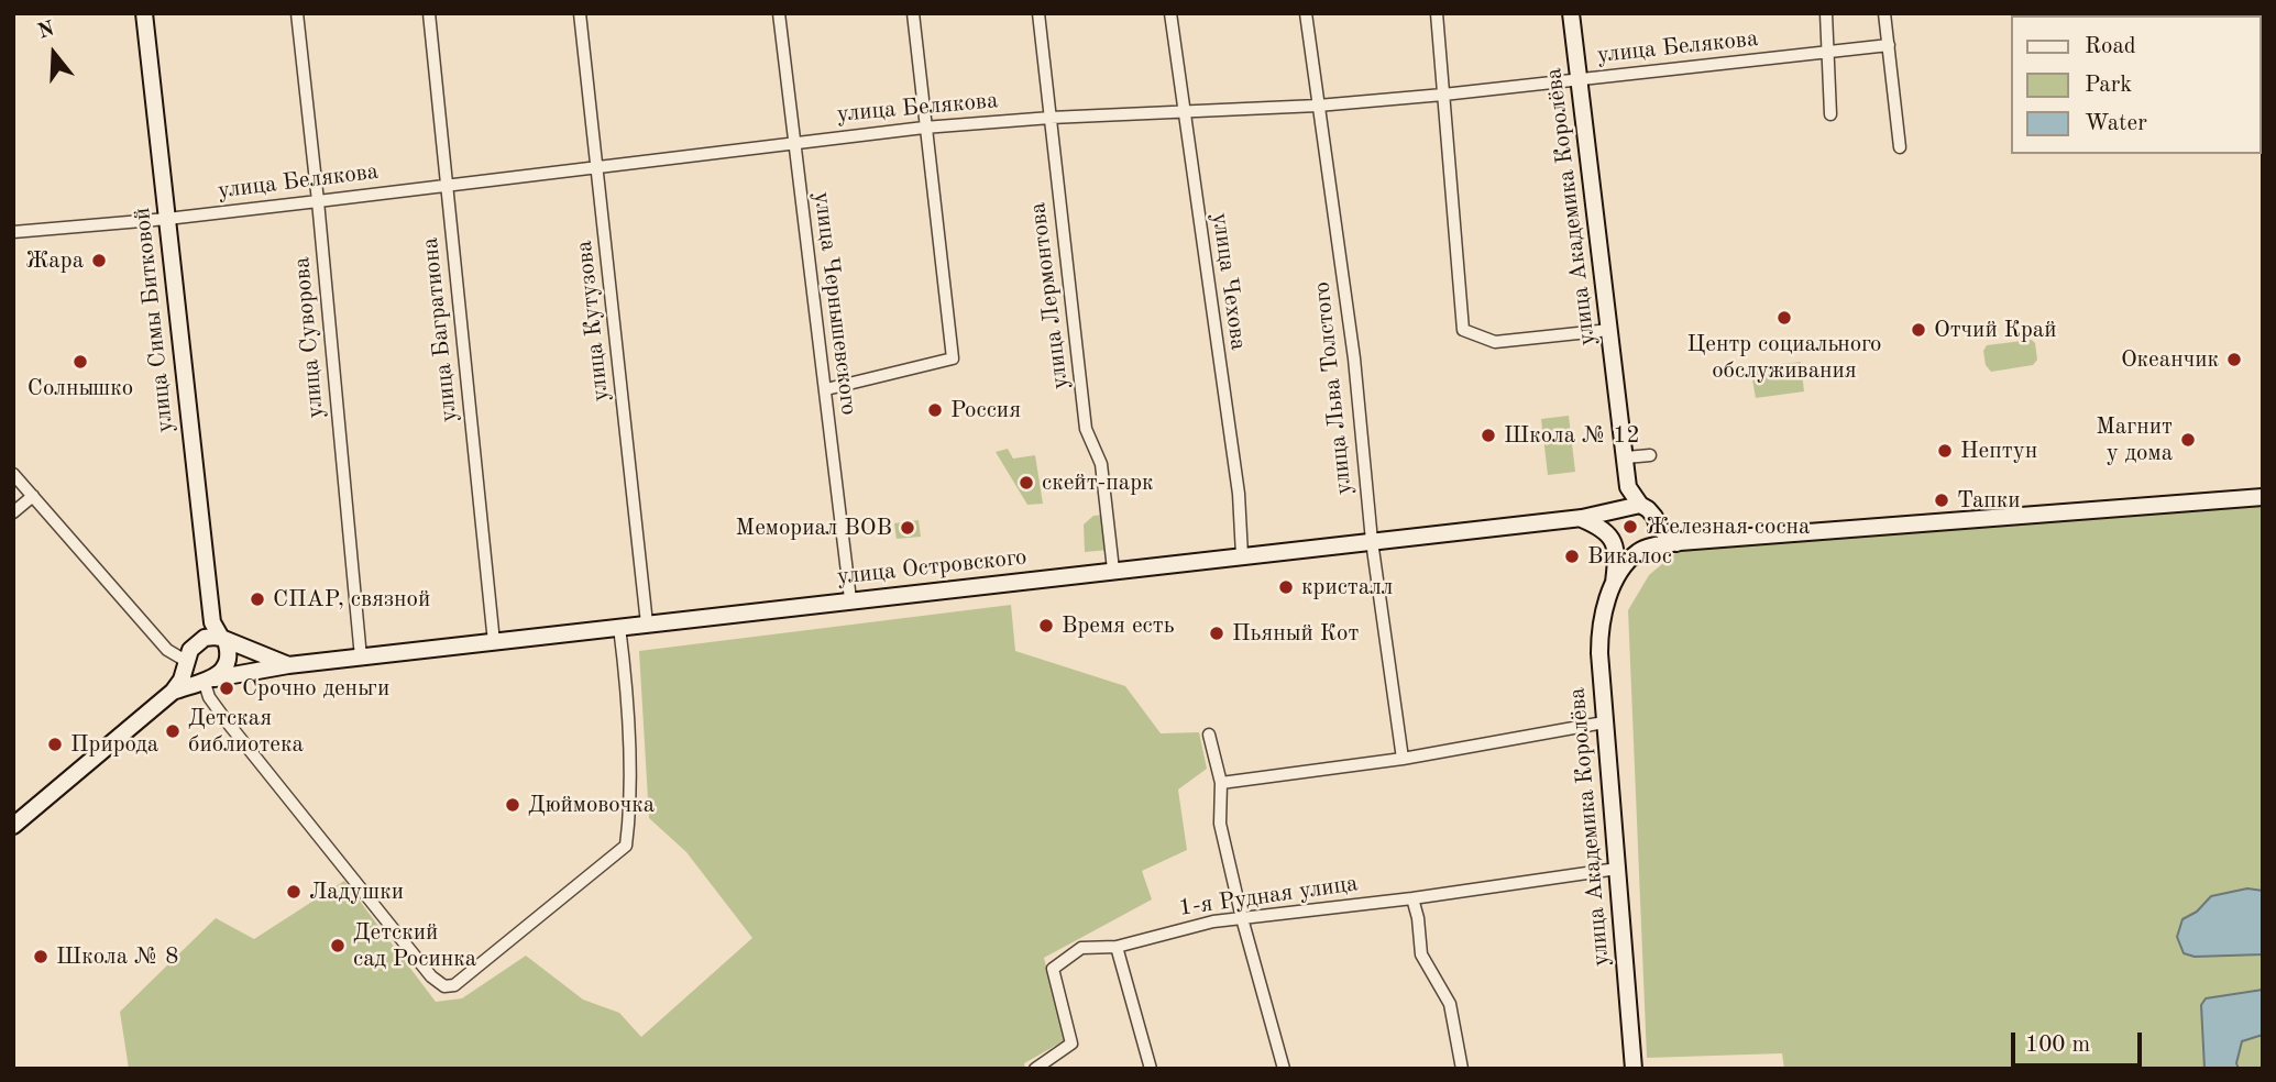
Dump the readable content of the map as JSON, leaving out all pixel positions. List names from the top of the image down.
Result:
{
  "streets": {
    "street": [
      "улица Белякова",
      "улица Академика Королёва",
      "улица Чехова",
      "улица Лермонтова",
      "улица Чернышевского",
      "улица Симы Битковой",
      "улица Кутузова",
      "улица Багратиона",
      "улица Суворова",
      "улица Льва Толстого",
      "улица Островского",
      "1-я Рудная улица"
    ]
  },
  "crossings": [
    ["улица Белякова", "улица Академика Королёва"],
    ["улица Белякова", "улица Чехова"],
    ["улица Белякова", "улица Лермонтова"],
    ["улица Белякова", "улица Чернышевского"],
    ["улица Белякова", "улица Симы Битковой"],
    ["улица Белякова", "улица Кутузова"],
    ["улица Белякова", "улица Багратиона"],
    ["улица Белякова", "улица Суворова"],
    ["улица Белякова", "улица Льва Толстого"],
    ["улица Академика Королёва", "1-я Рудная улица"],
    ["улица Чехова", "улица Островского"],
    ["улица Лермонтова", "улица Островского"],
    ["улица Чернышевского", "улица Островского"],
    ["улица Симы Битковой", "улица Островского"],
    ["улица Кутузова", "улица Островского"],
    ["улица Багратиона", "улица Островского"],
    ["улица Суворова", "улица Островского"],
    ["улица Льва Толстого", "улица Островского"]
  ],
  "places": [
    "Жара",
    "Центр социального обслуживания",
    "Отчий Край",
    "Океанчик",
    "Солнышко",
    "Россия",
    "Школа № 12",
    "Магнит у дома",
    "Нептун",
    "скейт-парк",
    "Тапки",
    "Железная сосна",
    "Мемориал ВОВ",
    "Викалос",
    "кристалл",
    "СПАР, связной",
    "Время есть",
    "Пьяный Кот",
    "Срочно деньги",
    "Детская библиотека",
    "Природа",
    "Дюймовочка",
    "Ладушки",
    "Детский сад Росинка",
    "Школа № 8"
  ],
  "legend": ["Road", "Park", "Water"],
  "scale_bar": "100 m",
  "north": "top"
}
